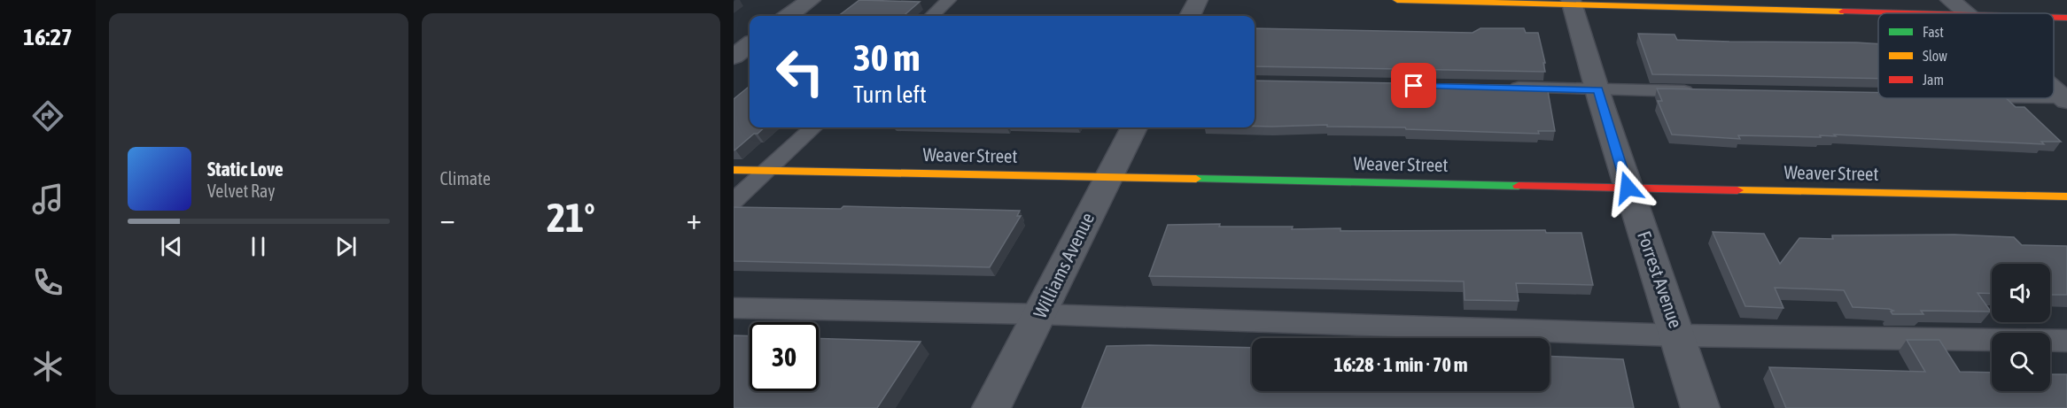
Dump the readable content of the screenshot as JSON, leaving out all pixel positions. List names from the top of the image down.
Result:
{
  "streets": {
    "street": ["Weaver Street", "Williams Avenue", "Forrest Avenue"]
  },
  "crossings": [
    ["Weaver Street", "Williams Avenue"],
    ["Weaver Street", "Forrest Avenue"]
  ],
  "legend": ["Fast", "Slow", "Jam"],
  "page": {
    "tabs": "16:27",
    "tile": "Climate",
    "turn": ["30 m", "Turn left"],
    "song": ["Static Love", "Velvet Ray"],
    "heat": ["−", "21°", "+"],
    "limit": "30",
    "trip": "16:28 · 1 min · 70 m"
  }
}
